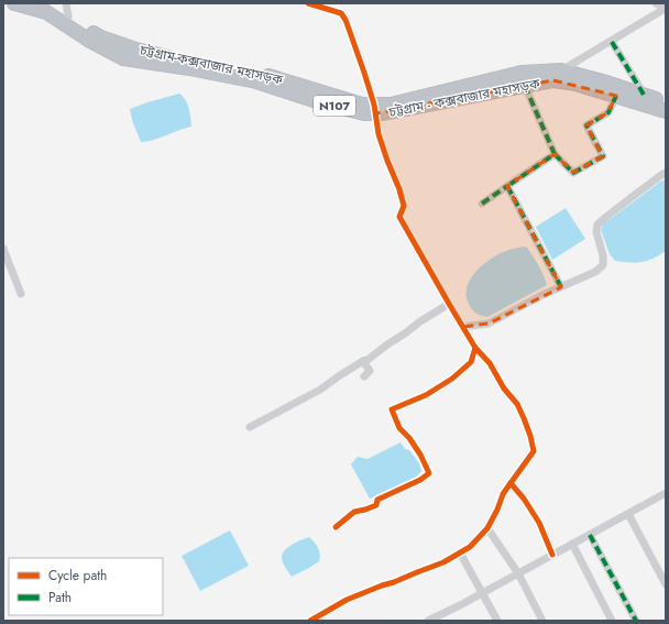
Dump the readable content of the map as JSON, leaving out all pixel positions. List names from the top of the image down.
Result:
{
  "streets": {
    "highway": ["চট্টগ্রাম-কক্সবাজার মহাসড়ক", "চট্টগ্রাম - কক্সবাজার মহাসড়ক", "N107"]
  },
  "crossings": [
    ["চট্টগ্রাম-কক্সবাজার মহাসড়ক", "চট্টগ্রাম - কক্সবাজার মহাসড়ক"]
  ],
  "legend": ["Cycle path", "Path"]
}
